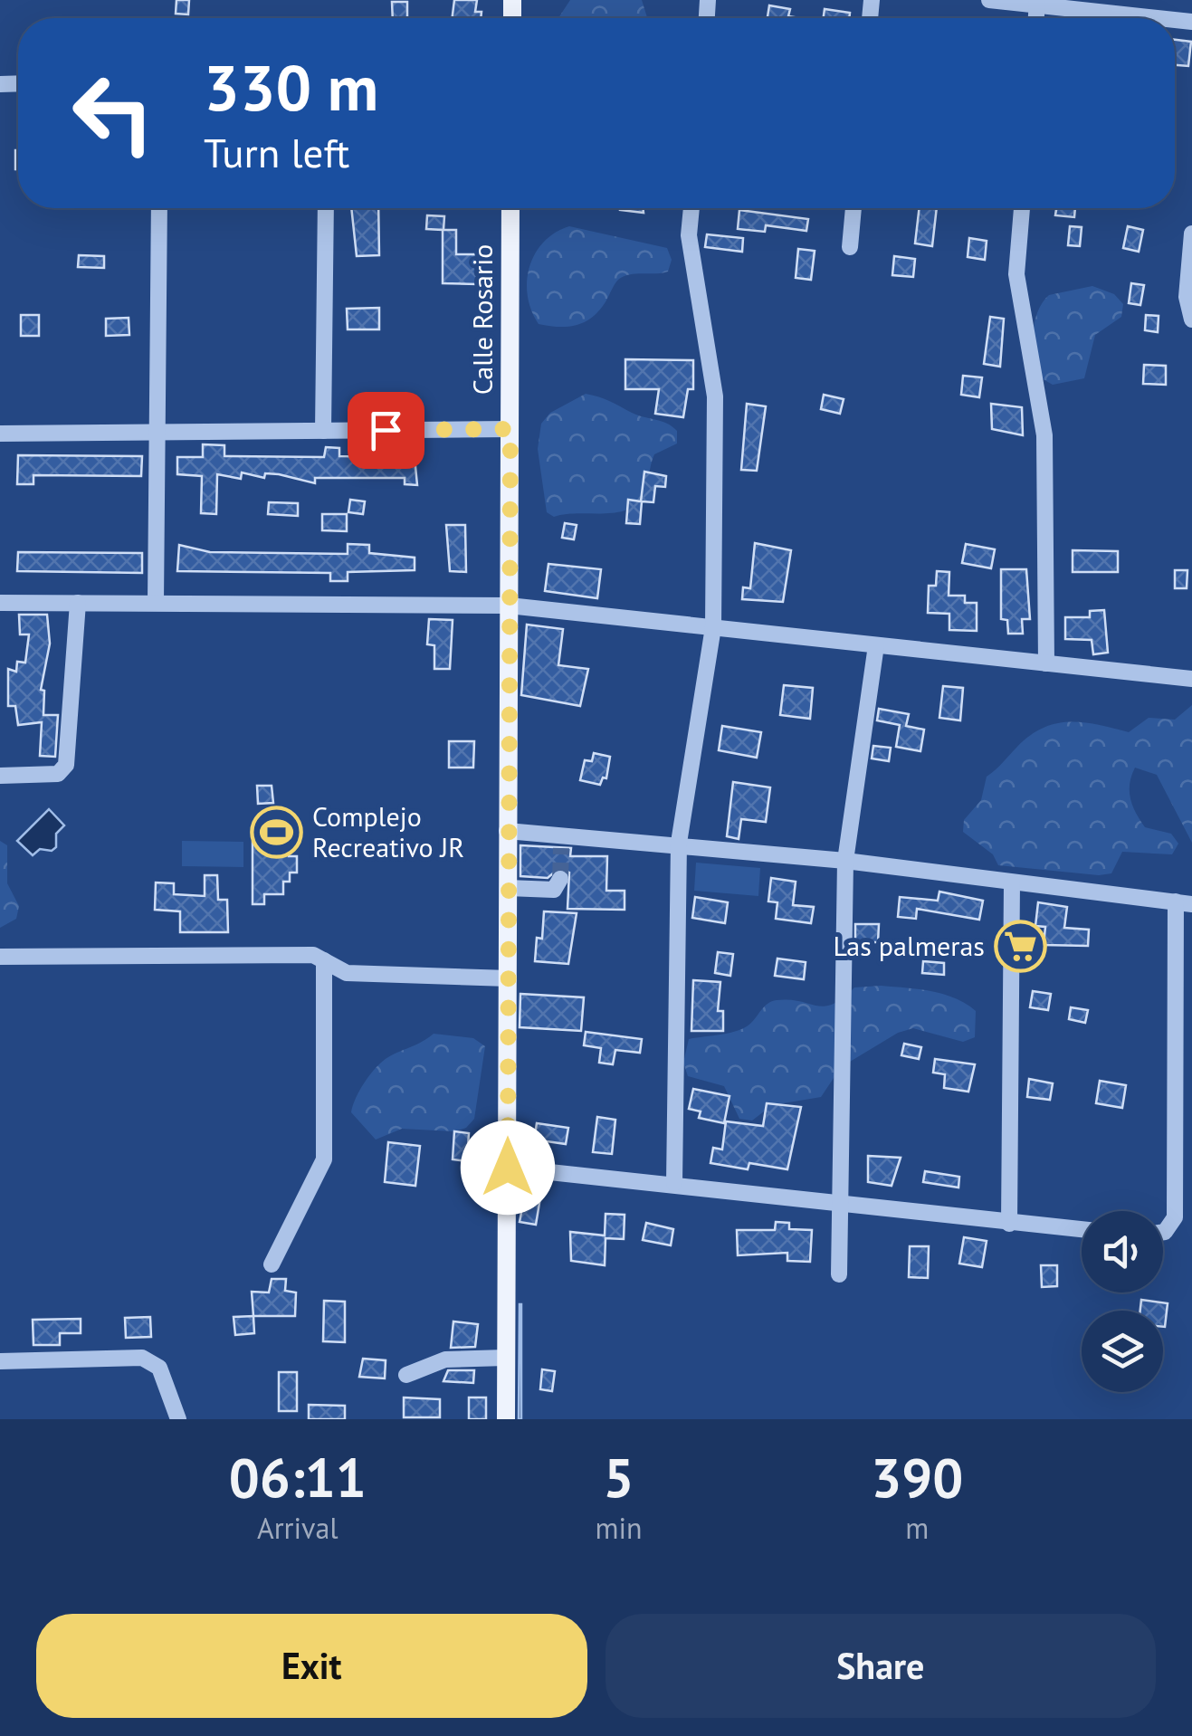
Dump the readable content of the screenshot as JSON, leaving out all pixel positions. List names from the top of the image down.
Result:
{
  "streets": {
    "main road": ["Calle Rosario"]
  },
  "places": {
    "sports": ["Complejo Recreativo JR"],
    "supermarket": ["Las palmeras"]
  },
  "page": {
    "turn": ["330 m", "Turn left"],
    "eta": [
      "06:11",
      "Arrival",
      "5",
      "min",
      "390",
      "m"
    ],
    "buttons": ["Exit", "Share"]
  }
}
